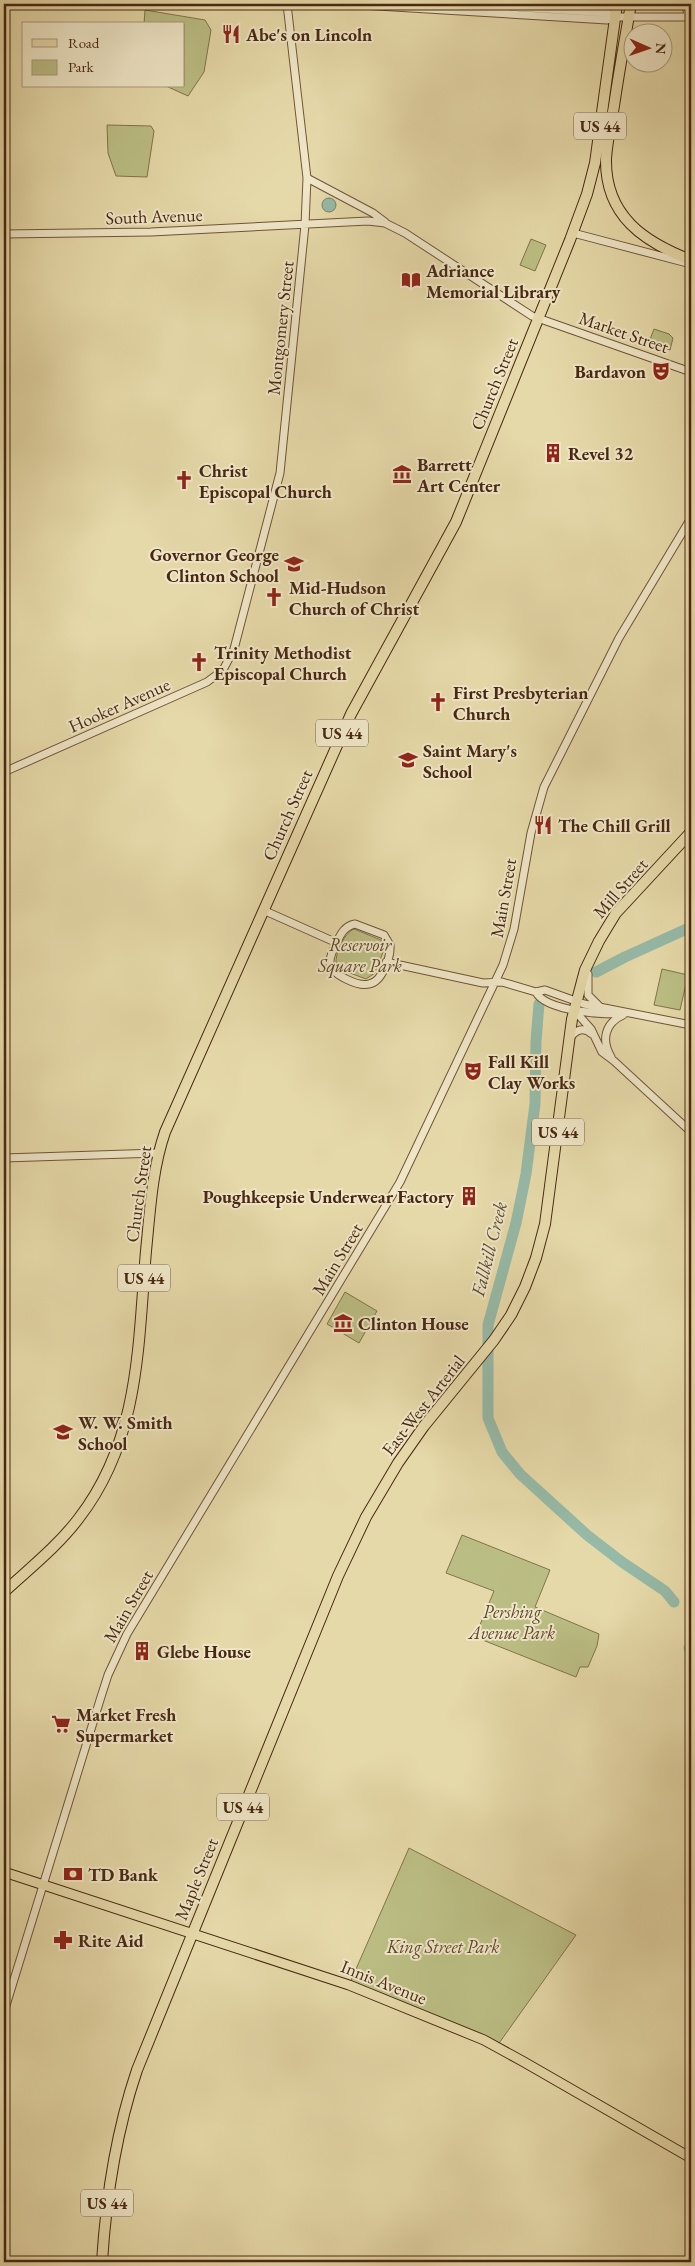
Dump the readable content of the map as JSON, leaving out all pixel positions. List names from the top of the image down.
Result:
{
  "streets": {
    "highway": [
      "US 44",
      "Church Street",
      "Mill Street",
      "East-West Arterial",
      "Maple Street"
    ],
    "main road": ["Innis Avenue"],
    "street": [
      "South Avenue",
      "Montgomery Street",
      "Market Street",
      "Hooker Avenue",
      "Main Street"
    ]
  },
  "crossings": [
    ["US 44", "Mill Street"],
    ["US 44", "East-West Arterial"],
    ["South Avenue", "Montgomery Street"],
    ["South Avenue", "Market Street"],
    ["Montgomery Street", "Market Street"],
    ["Montgomery Street", "Hooker Avenue"],
    ["Market Street", "Church Street"],
    ["Main Street", "Innis Avenue"],
    ["East-West Arterial", "Maple Street"],
    ["Maple Street", "Innis Avenue"]
  ],
  "water": ["Fallkill Creek"],
  "parks": ["Reservoir Square Park", "Pershing Avenue Park", "King Street Park"],
  "places": {
    "restaurant": ["Abe's on Lincoln", "The Chill Grill"],
    "library": ["Adriance Memorial Library"],
    "theatre": ["Bardavon", "Fall Kill Clay Works"],
    "building": ["Revel 32", "Poughkeepsie Underwear Factory", "Glebe House"],
    "museum": ["Barrett Art Center", "Clinton House"],
    "church": [
      "Christ Episcopal Church",
      "Mid-Hudson Church of Christ",
      "Trinity Methodist Episcopal Church",
      "First Presbyterian Church"
    ],
    "school or university": ["Governor George Clinton School", "Saint Mary's School", "W. W. Smith School"],
    "supermarket": ["Market Fresh Supermarket"],
    "bank": ["TD Bank"],
    "pharmacy": ["Rite Aid"]
  },
  "legend": ["Road", "Park"],
  "north": "right"
}
